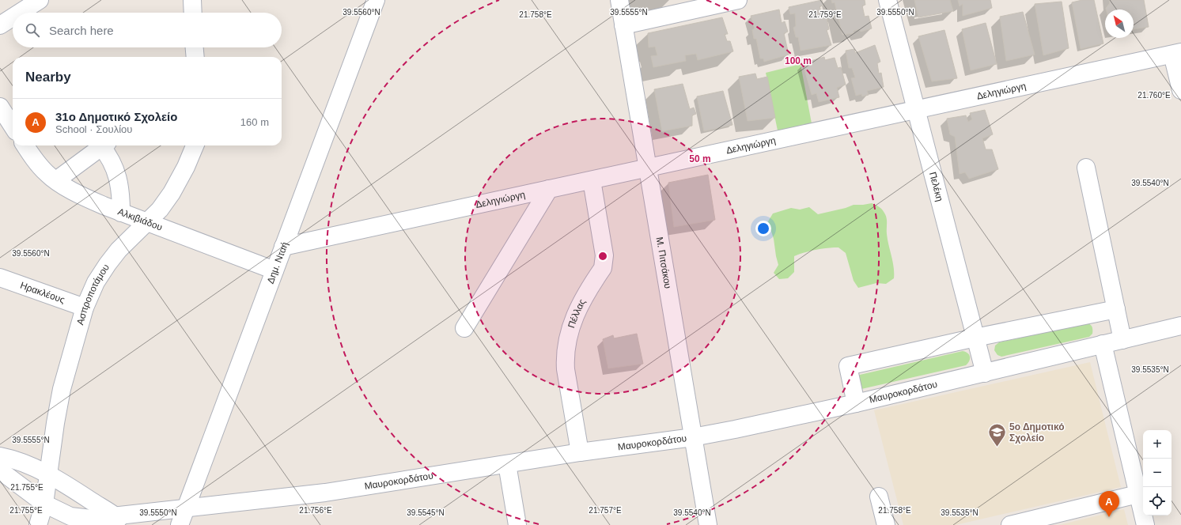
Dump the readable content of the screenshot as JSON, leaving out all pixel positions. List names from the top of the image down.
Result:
{
  "streets": {
    "street": [
      "Δεληγιώργη",
      "Πελέκη",
      "Αλκιβιάδου",
      "Δημ. Νταή",
      "Μ. Πιτσάκου",
      "Ηρακλέους",
      "Ασπροποτάμου",
      "Πέλλας",
      "Μαυροκορδάτου"
    ]
  },
  "crossings": [
    ["Δεληγιώργη", "Πελέκη"],
    ["Δεληγιώργη", "Δημ. Νταή"],
    ["Δεληγιώργη", "Μ. Πιτσάκου"],
    ["Δεληγιώργη", "Πέλλας"],
    ["Πελέκη", "Μαυροκορδάτου"],
    ["Αλκιβιάδου", "Δημ. Νταή"],
    ["Αλκιβιάδου", "Ασπροποτάμου"],
    ["Δημ. Νταή", "Μαυροκορδάτου"],
    ["Μ. Πιτσάκου", "Μαυροκορδάτου"],
    ["Ηρακλέους", "Ασπροποτάμου"],
    ["Ασπροποτάμου", "Μαυροκορδάτου"],
    ["Πέλλας", "Μαυροκορδάτου"]
  ],
  "places": {
    "school or university": ["5ο Δημοτικό Σχολείο"]
  },
  "north": "top left",
  "page": {
    "search": "Search here",
    "heading": "Nearby",
    "list": [
      {
        "mark": "A",
        "name": "31ο Δημοτικό Σχολείο",
        "note": "School · Σουλίου",
        "value": "160 m"
      }
    ],
    "map_buttons": ["+", "−"],
    "pins": "A"
  },
  "coordinates": [
    "39.5560°N",
    "39.5555°N",
    "39.5550°N",
    "21.758°E",
    "21.759°E",
    "21.760°E",
    "39.5540°N",
    "39.5535°N",
    "21.755°E",
    "21.756°E",
    "21.757°E",
    "39.5545°N"
  ],
  "rings": ["100 m", "50 m"]
}
